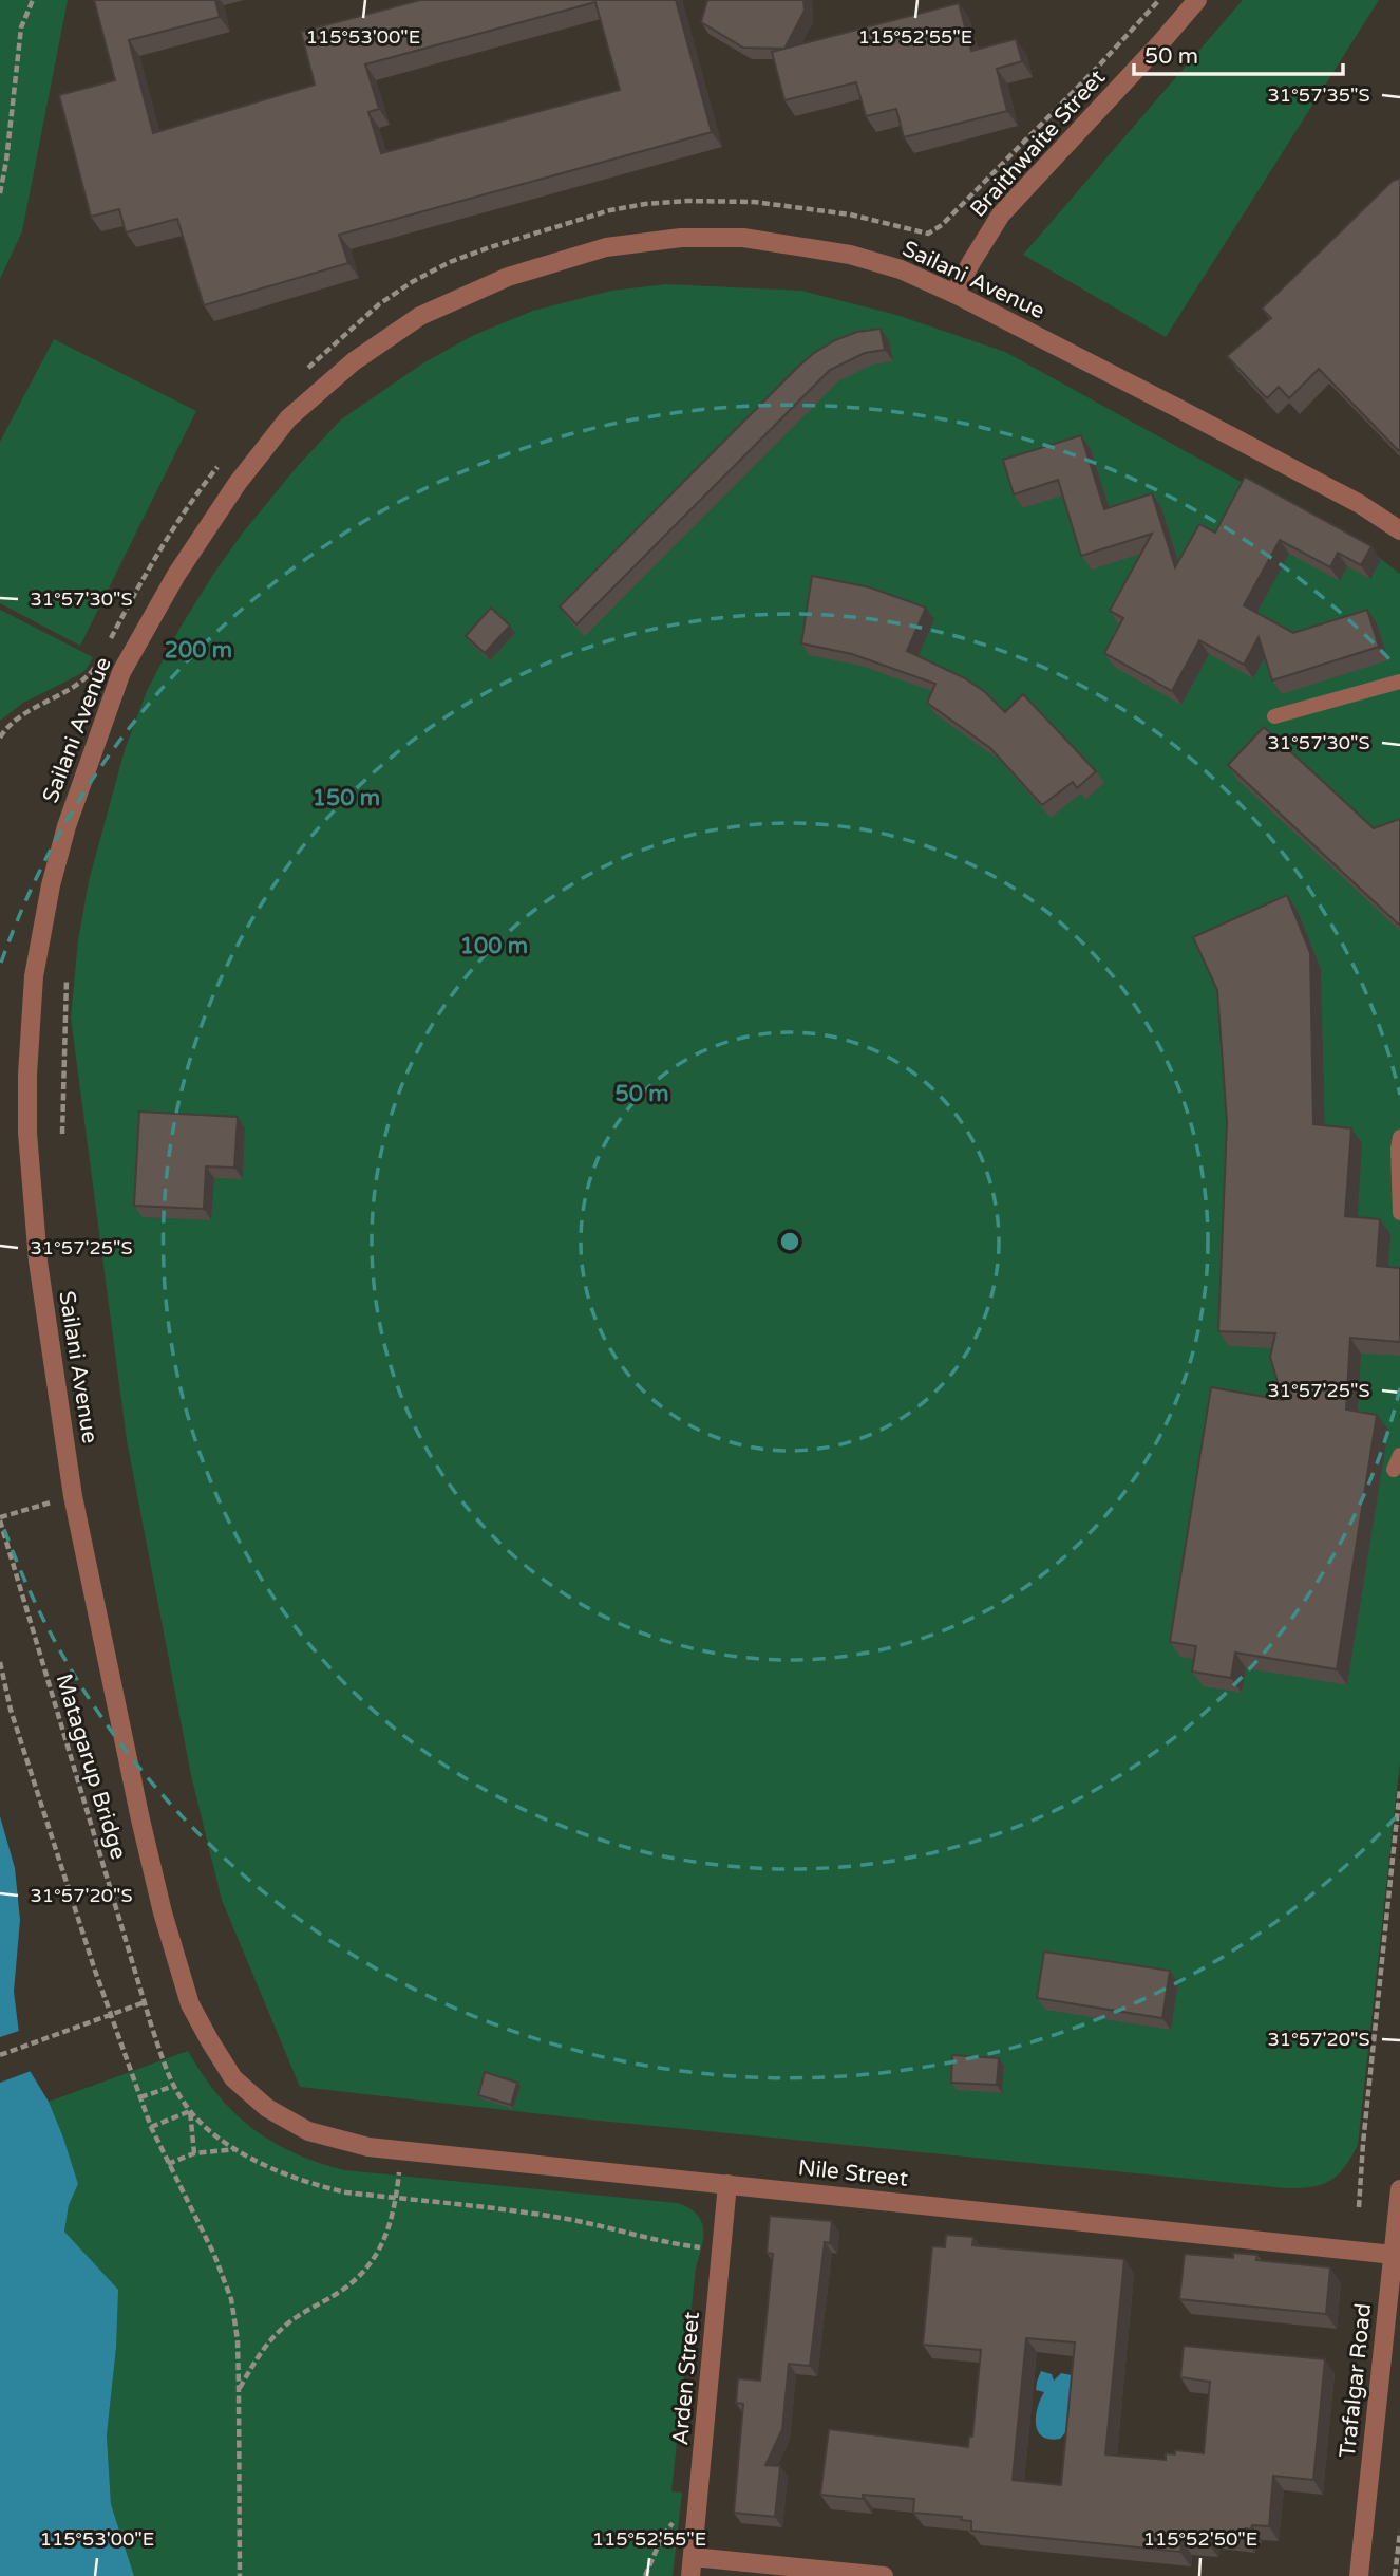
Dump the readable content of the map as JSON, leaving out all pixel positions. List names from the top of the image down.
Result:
{
  "streets": {
    "street": [
      "Braithwaite Street",
      "Sailani Avenue",
      "Nile Street",
      "Arden Street",
      "Trafalgar Road"
    ],
    "path": ["Matagarup Bridge"]
  },
  "crossings": [
    ["Braithwaite Street", "Sailani Avenue"],
    ["Sailani Avenue", "Nile Street"],
    ["Nile Street", "Arden Street"],
    ["Nile Street", "Trafalgar Road"]
  ],
  "scale_bar": "50 m",
  "coordinates": [
    "115°53'00\"E",
    "115°52'55\"E",
    "31°57'35\"S",
    "31°57'30\"S",
    "31°57'25\"S",
    "31°57'20\"S",
    "115°52'50\"E"
  ],
  "rings": [
    "200 m",
    "150 m",
    "100 m",
    "50 m"
  ]
}
